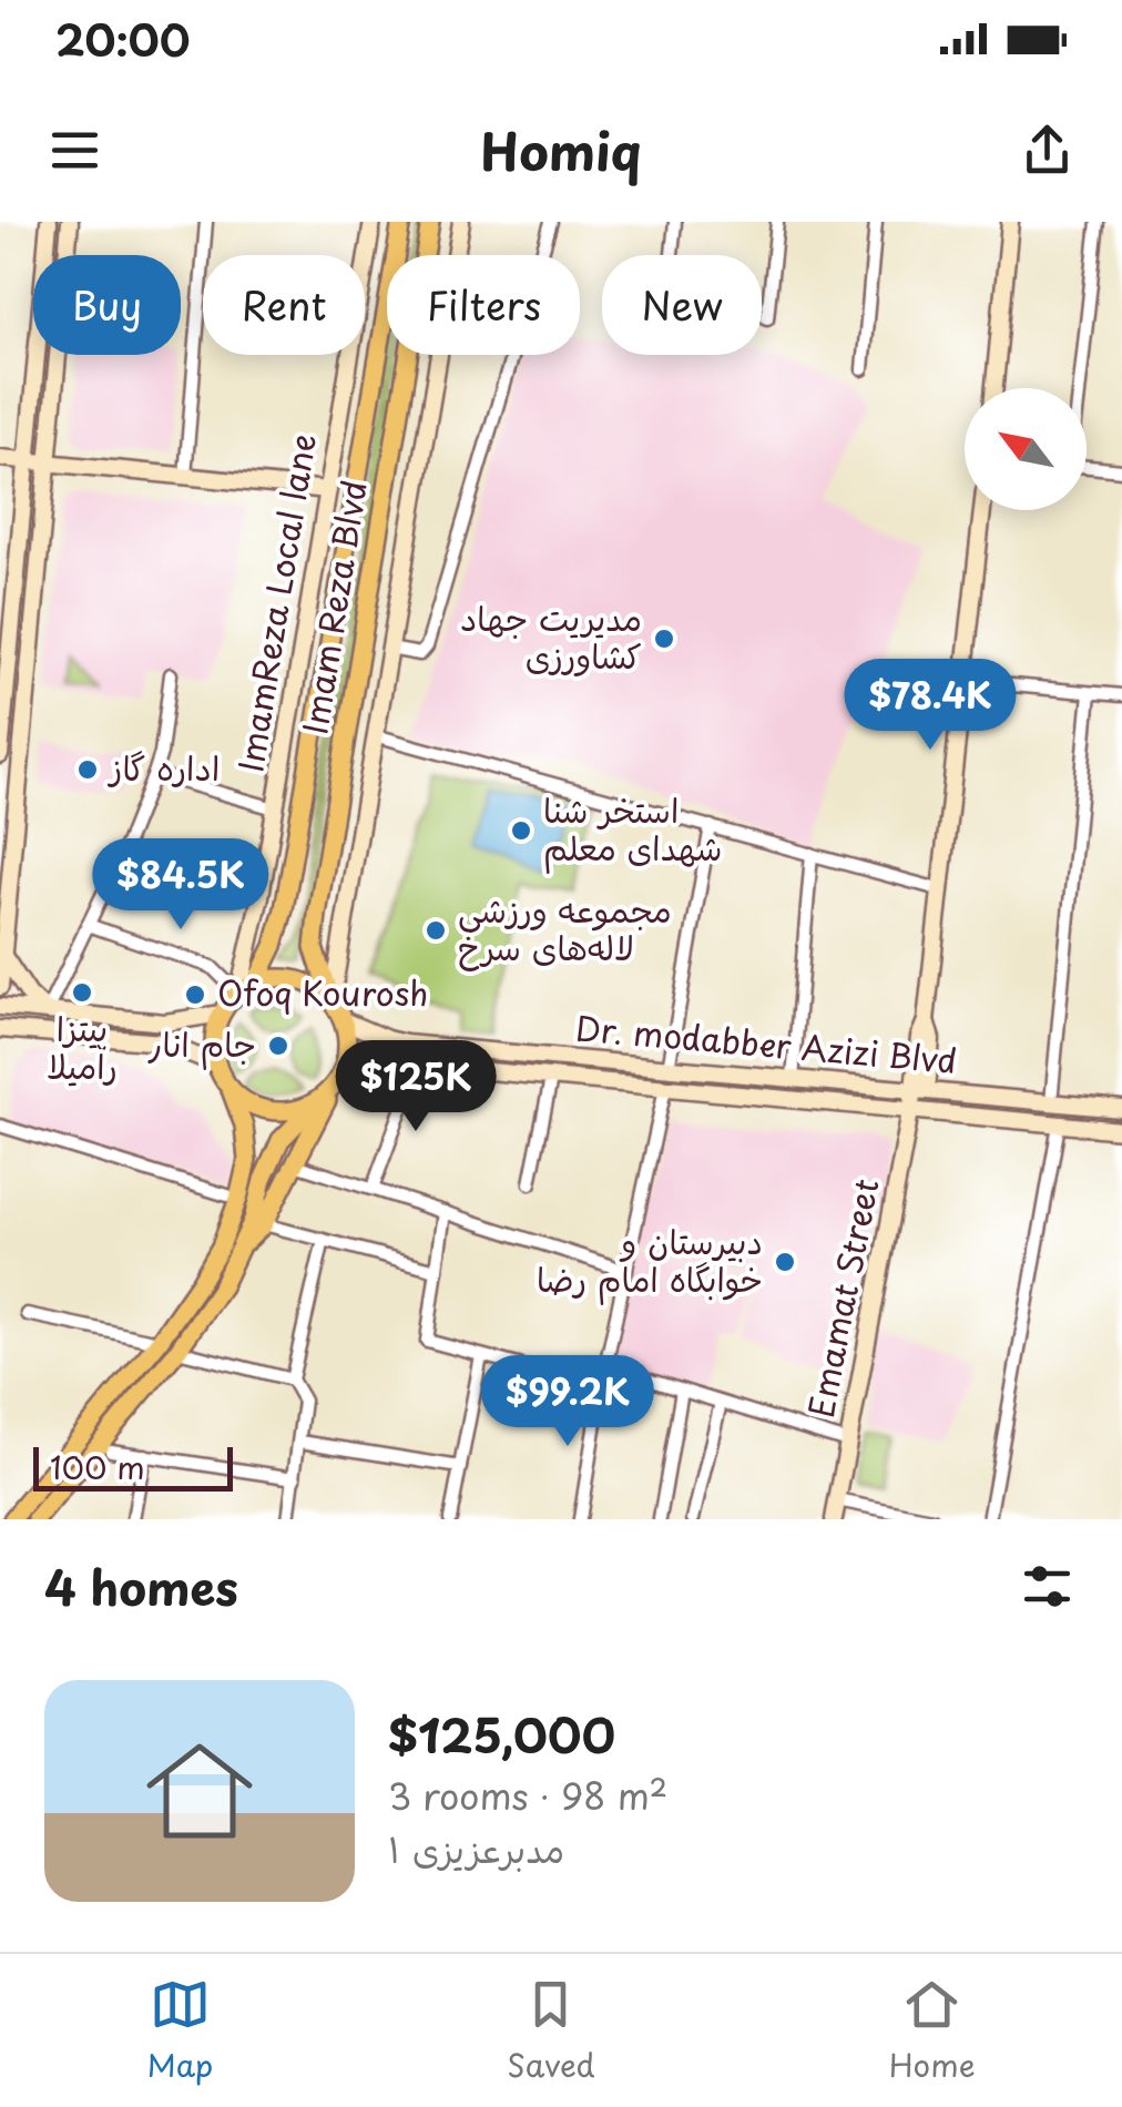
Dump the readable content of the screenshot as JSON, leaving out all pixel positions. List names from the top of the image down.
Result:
{
  "streets": {
    "main road": [
      "ImamReza Local lane",
      "Imam Reza Blvd",
      "Dr. modabber Azizi Blvd",
      "Emamat Street"
    ]
  },
  "crossings": [
    ["ImamReza Local lane", "Imam Reza Blvd"],
    ["ImamReza Local lane", "Dr. modabber Azizi Blvd"],
    ["Imam Reza Blvd", "Dr. modabber Azizi Blvd"],
    ["Dr. modabber Azizi Blvd", "Emamat Street"]
  ],
  "places": [
    "مدیریت جهاد کشاورزی",
    "اداره گاز",
    "استخر شنا شهدای معلم",
    "مجموعه‌ ورزشی لاله‌های سرخ",
    "پیتزا رامیلا",
    "Ofoq Kourosh",
    "جام انار",
    "دبیرستان و خوابگاه امام رضا"
  ],
  "scale_bar": "100 m",
  "north": "top left",
  "page": {
    "status": "20:00",
    "header": "Homiq",
    "chip": [
      "Buy",
      "Rent",
      "Filters",
      "New"
    ],
    "price": [
      "$78.4K",
      "$84.5K",
      "$125K",
      "$99.2K"
    ],
    "scale": "100 m",
    "heading": "4 homes",
    "list": [
      {
        "name": "$125,000",
        "note": "3 rooms · 98 m² · مدبرعزیزی ۱"
      }
    ],
    "tabs": ["Map", "Saved", "Home"]
  }
}
